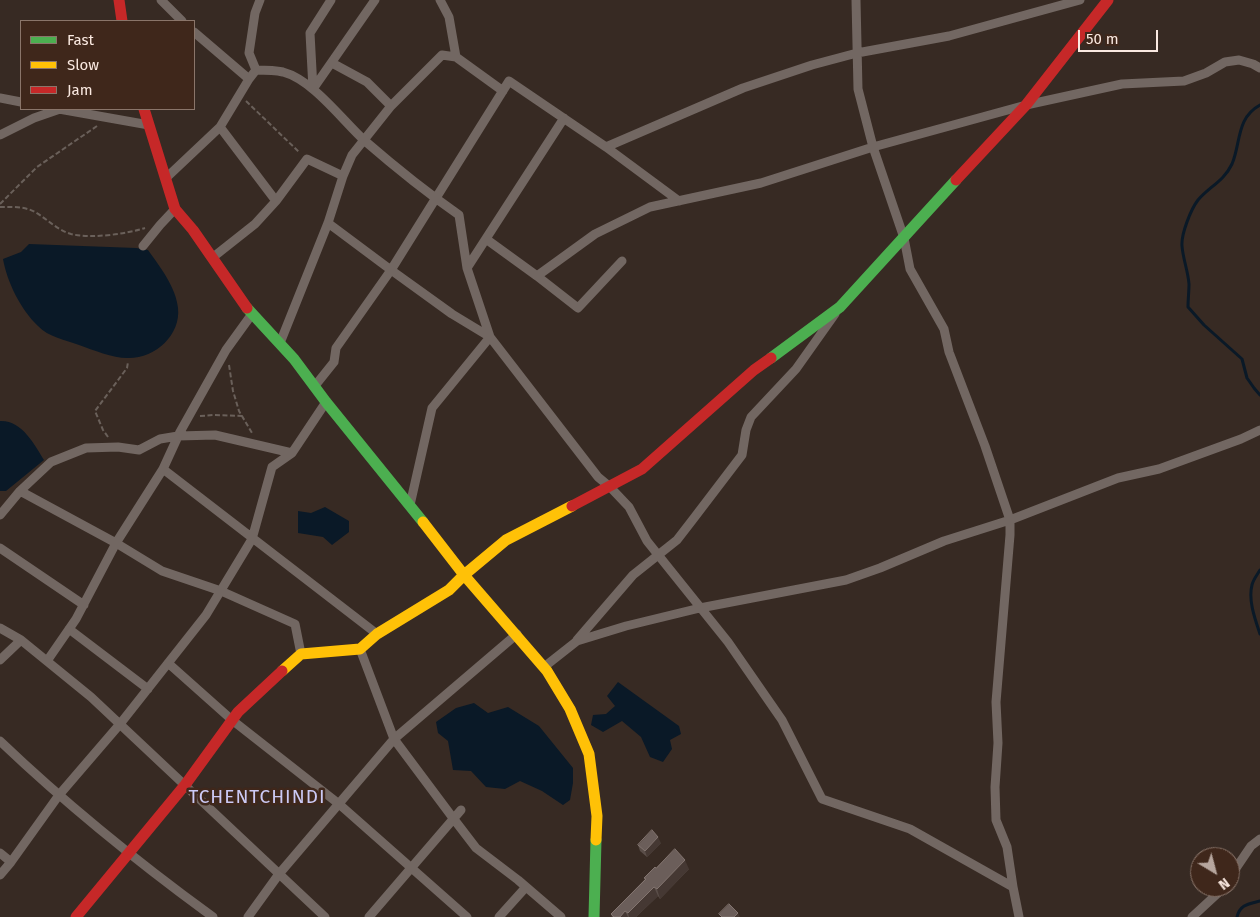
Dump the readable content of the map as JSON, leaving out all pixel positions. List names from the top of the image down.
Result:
{
  "districts": ["TCHENTCHINDI"],
  "legend": ["Fast", "Slow", "Jam"],
  "scale_bar": "50 m",
  "north": "bottom right"
}
